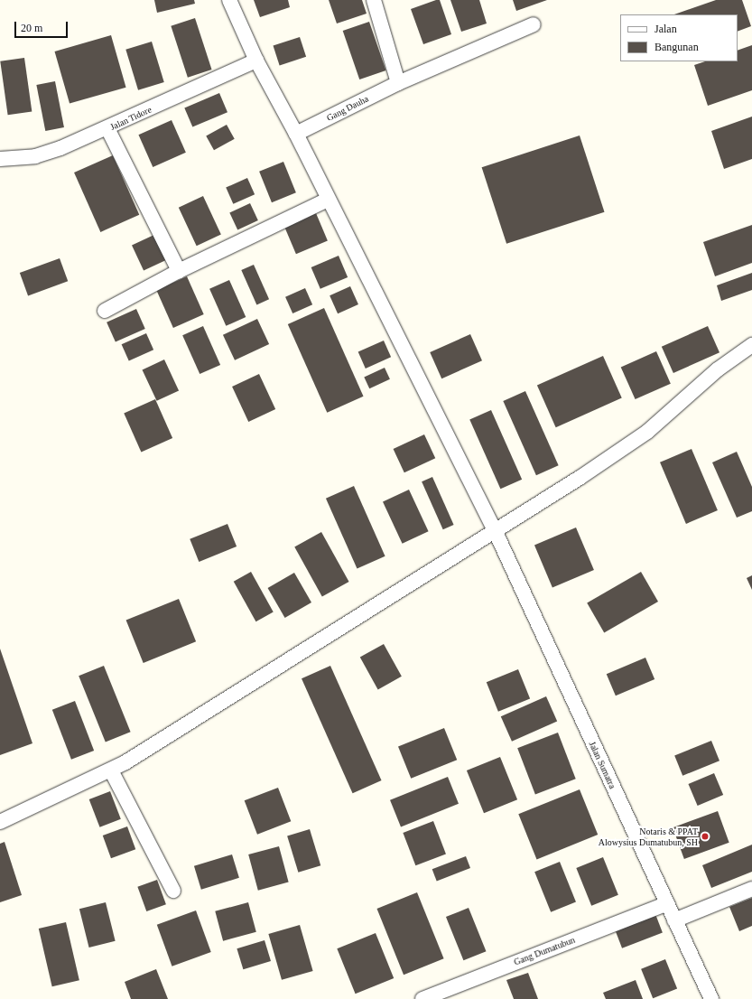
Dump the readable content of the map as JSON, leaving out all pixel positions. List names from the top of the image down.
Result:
{
  "streets": {
    "street": [
      "Gang Dauha",
      "Jalan Tidore",
      "Jalan Sumatra",
      "Gang Dumatubun"
    ]
  },
  "crossings": [
    ["Gang Dauha", "Jalan Sumatra"],
    ["Jalan Tidore", "Jalan Sumatra"],
    ["Jalan Sumatra", "Gang Dumatubun"]
  ],
  "places": ["Notaris & PPAT Alowysius Dumatubun, SH"],
  "legend": ["Jalan", "Bangunan"],
  "scale_bar": "20 m"
}
